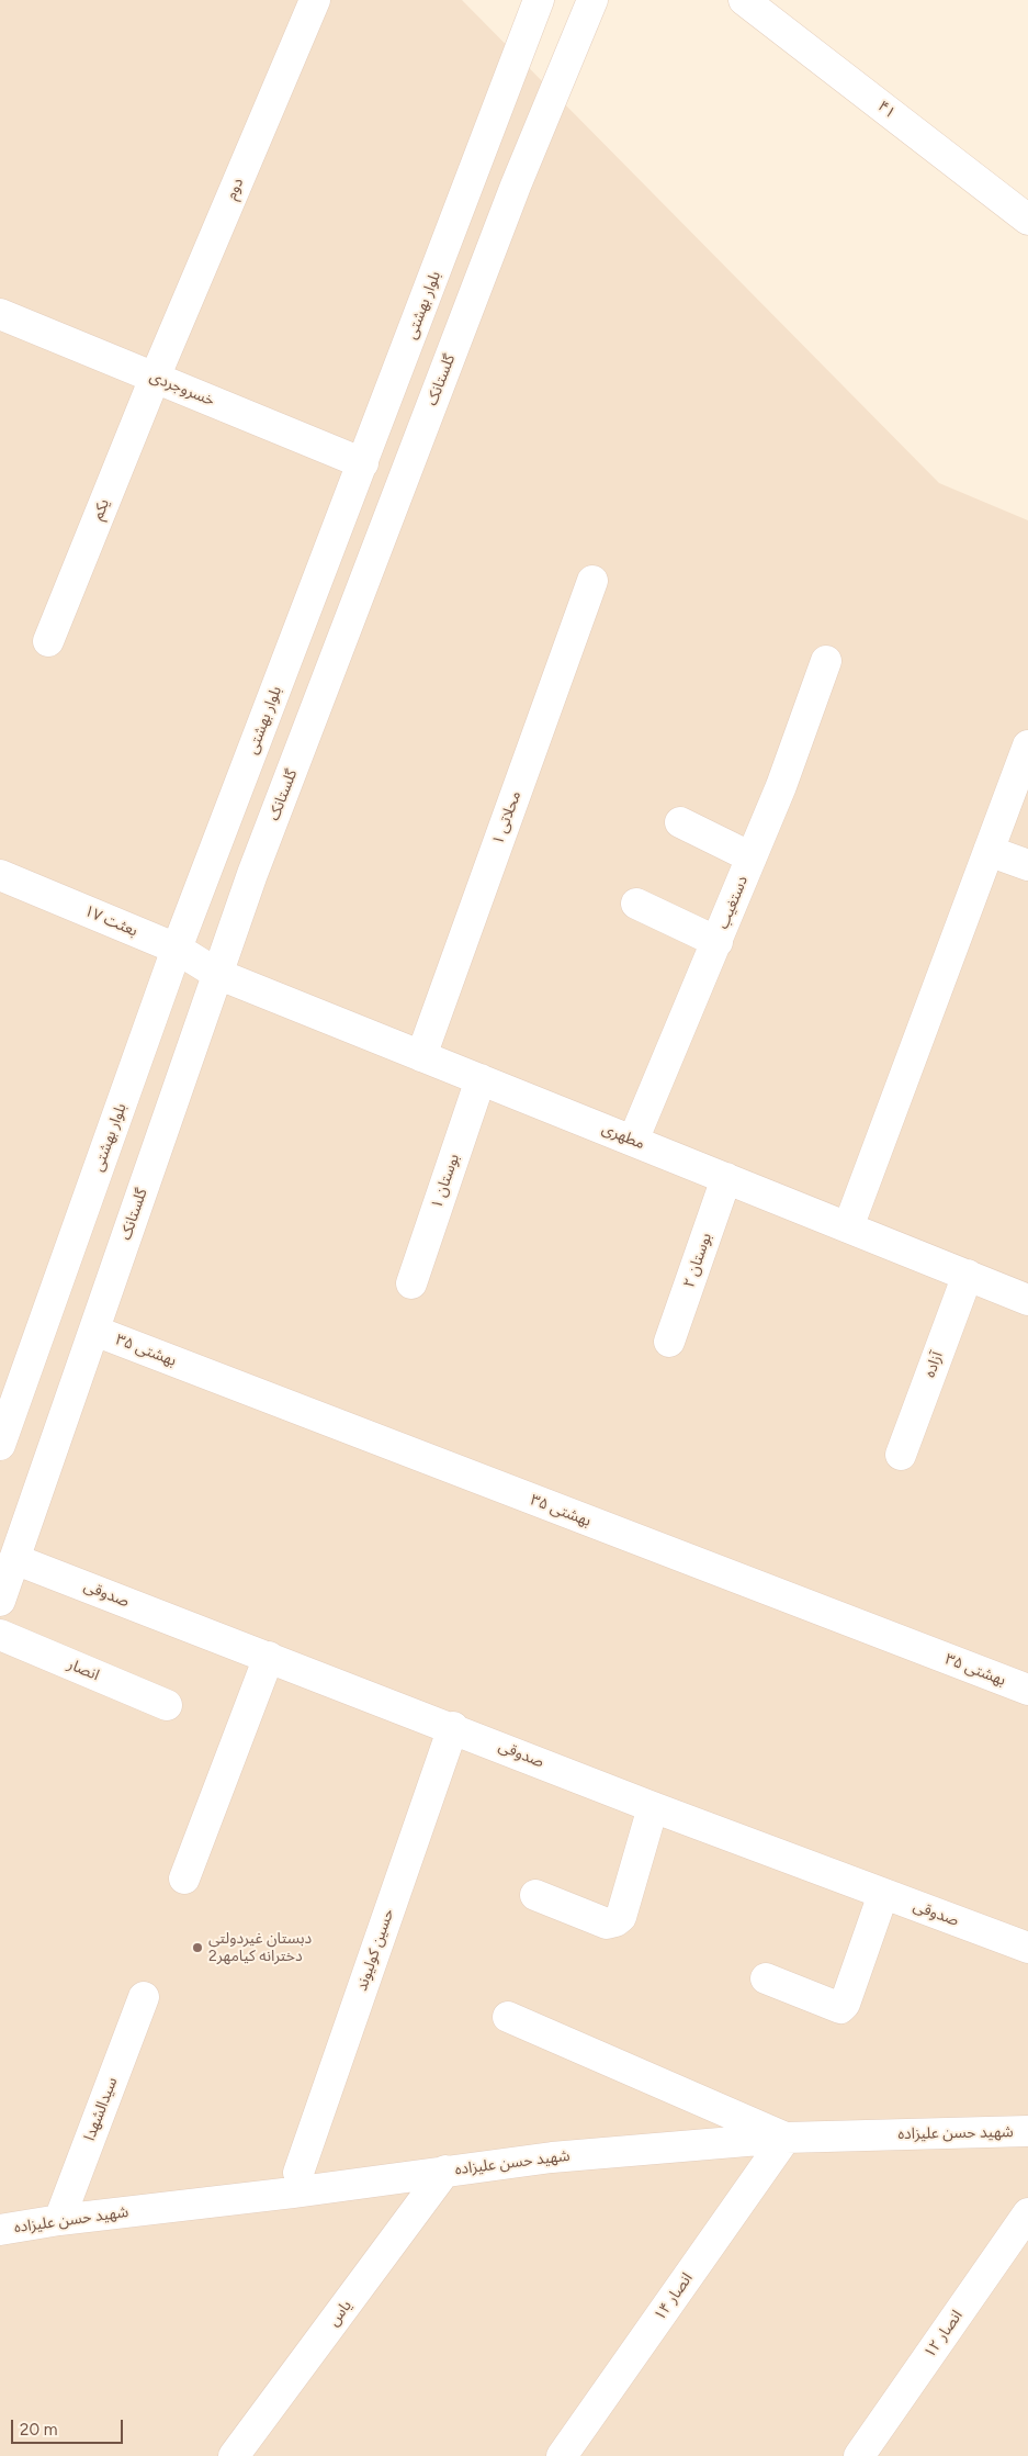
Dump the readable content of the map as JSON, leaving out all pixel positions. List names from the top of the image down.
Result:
{
  "streets": {
    "street": [
      "۴۱",
      "دوم",
      "بلوار بهشتی",
      "گلستانک",
      "خسروجردی",
      "یکم",
      "محلاتی ۱",
      "دستغیب",
      "بعثت ۱۷",
      "مطهری",
      "بوستان ۱",
      "بوستان ۲",
      "بهشتی ۳۵",
      "آزاده",
      "صدوقی",
      "انصار",
      "حسین کولیوند",
      "سیدالشهدا",
      "شهید حسن علیزاده",
      "انصار ۱۴",
      "یاس",
      "انصار ۱۲"
    ]
  },
  "crossings": [
    ["دوم", "خسروجردی"],
    ["دوم", "یکم"],
    ["بلوار بهشتی", "خسروجردی"],
    ["بلوار بهشتی", "بعثت ۱۷"],
    ["گلستانک", "بعثت ۱۷"],
    ["گلستانک", "مطهری"],
    ["گلستانک", "بهشتی ۳۵"],
    ["گلستانک", "صدوقی"],
    ["خسروجردی", "یکم"],
    ["محلاتی ۱", "مطهری"],
    ["دستغیب", "مطهری"],
    ["بعثت ۱۷", "مطهری"],
    ["مطهری", "بوستان ۱"],
    ["مطهری", "بوستان ۲"],
    ["مطهری", "آزاده"],
    ["صدوقی", "حسین کولیوند"],
    ["سیدالشهدا", "شهید حسن علیزاده"],
    ["شهید حسن علیزاده", "انصار ۱۴"],
    ["شهید حسن علیزاده", "یاس"]
  ],
  "places": ["دبستان غیردولتی دخترانه کیامهر2"],
  "scale_bar": "20 m"
}
